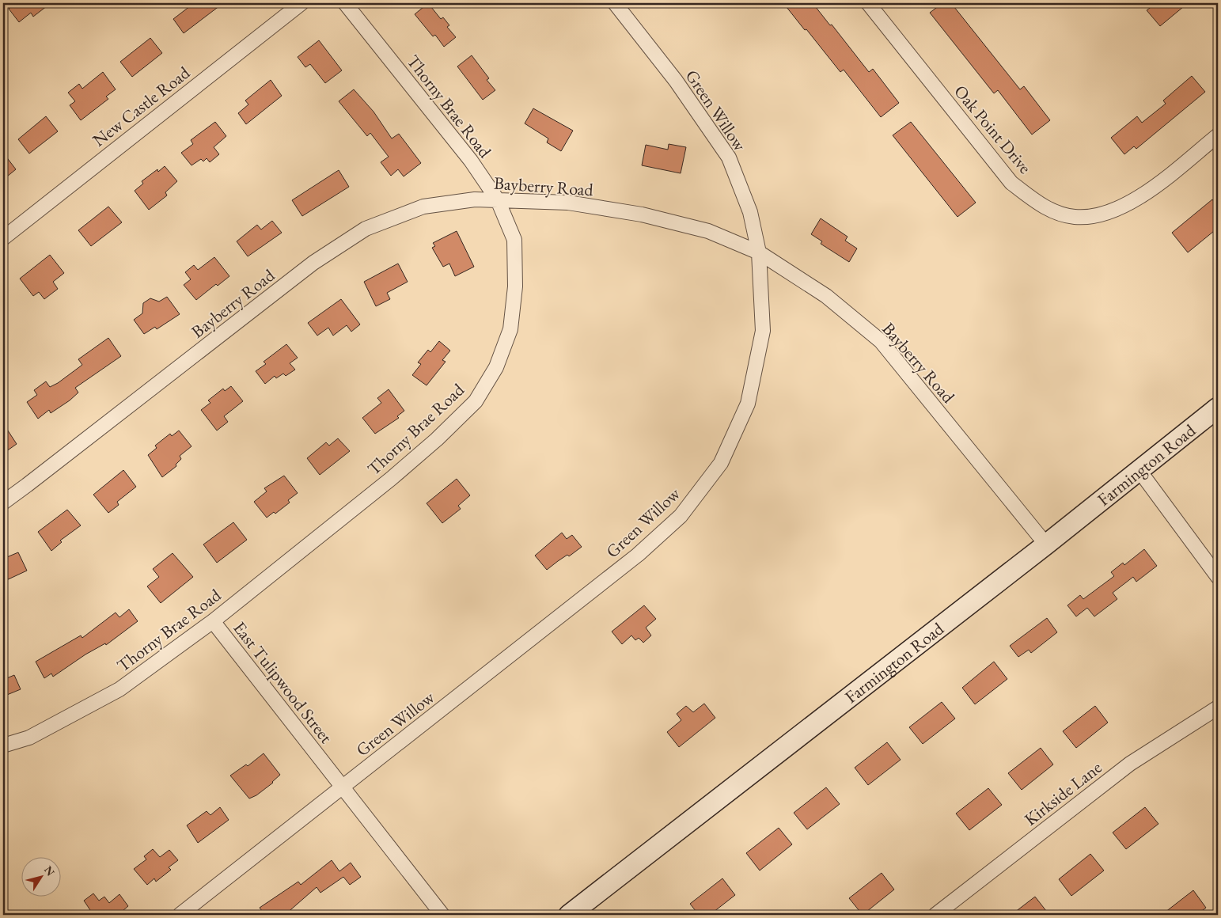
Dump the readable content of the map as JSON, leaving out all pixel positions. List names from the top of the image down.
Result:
{
  "streets": {
    "street": [
      "New Castle Road",
      "Thorny Brae Road",
      "Green Willow",
      "Oak Point Drive",
      "Bayberry Road",
      "Farmington Road",
      "East Tulipwood Street",
      "Kirkside Lane"
    ]
  },
  "crossings": [
    ["Thorny Brae Road", "Bayberry Road"],
    ["Thorny Brae Road", "East Tulipwood Street"],
    ["Green Willow", "Bayberry Road"],
    ["Green Willow", "East Tulipwood Street"],
    ["Bayberry Road", "Farmington Road"]
  ],
  "north": "top right"
}
